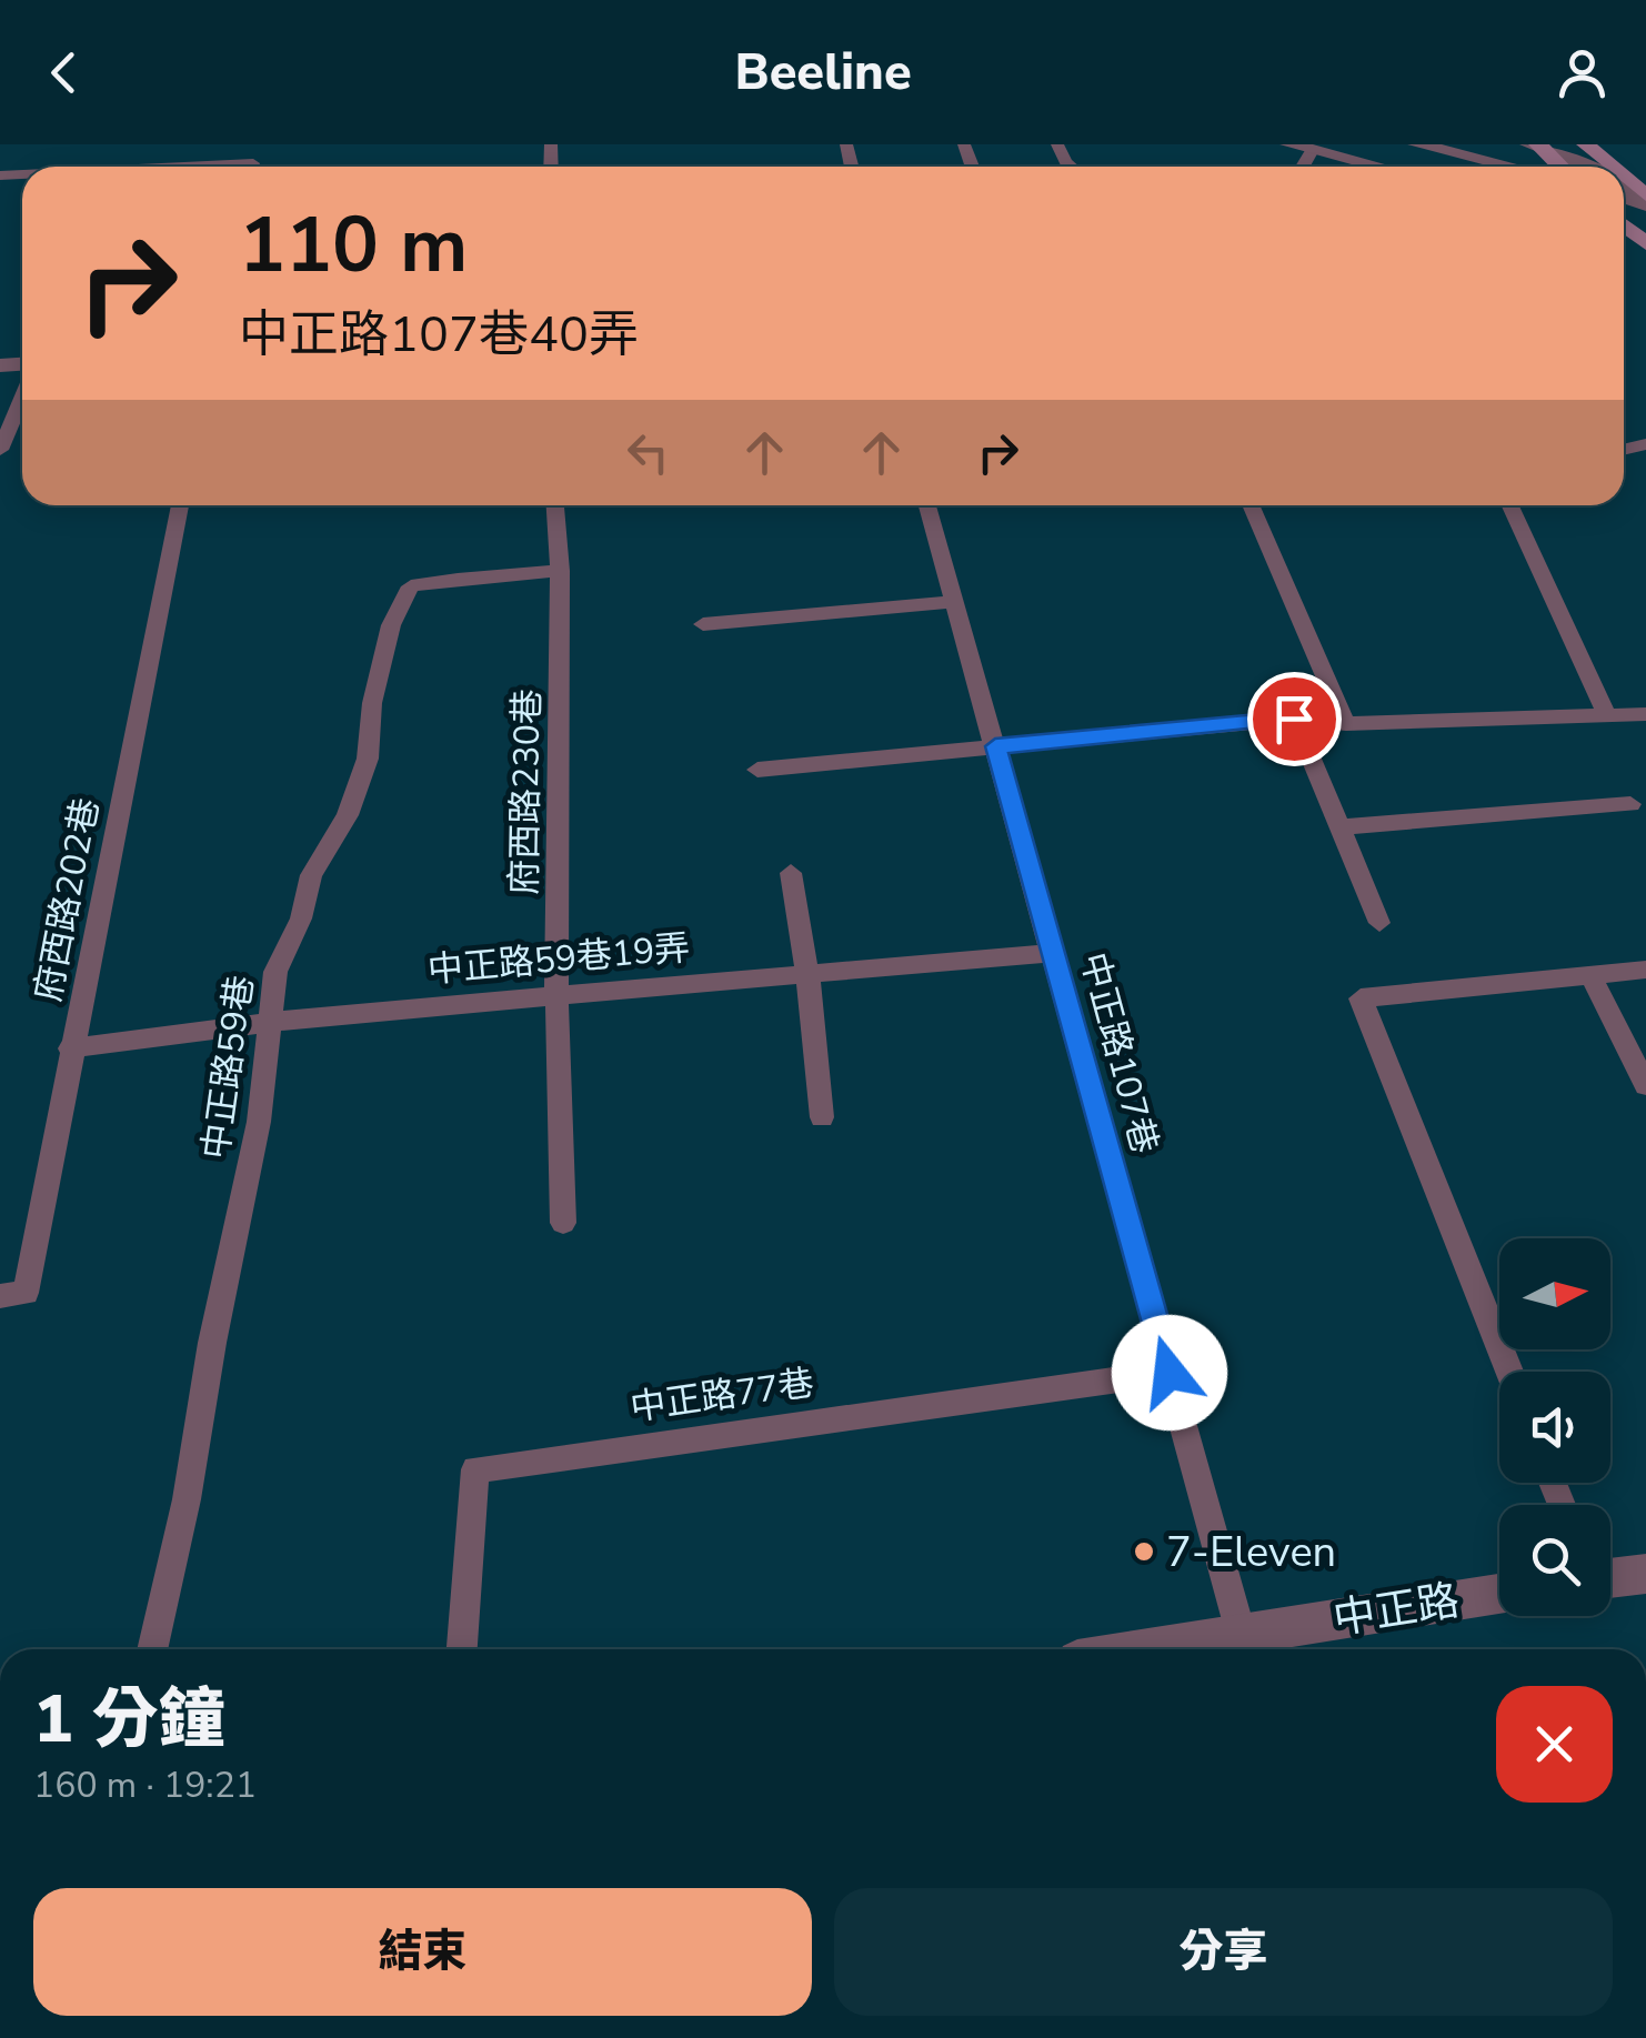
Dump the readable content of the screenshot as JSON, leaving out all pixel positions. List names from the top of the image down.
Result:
{
  "streets": {
    "street": ["中正路"],
    "lane": [
      "府西路230巷",
      "府西路202巷",
      "中正路59巷19弄",
      "中正路107巷",
      "中正路59巷",
      "中正路77巷"
    ]
  },
  "crossings": [
    ["府西路230巷", "中正路59巷19弄"],
    ["府西路230巷", "中正路59巷"],
    ["府西路202巷", "中正路59巷19弄"],
    ["中正路59巷19弄", "中正路107巷"],
    ["中正路59巷19弄", "中正路59巷"],
    ["中正路107巷", "中正路77巷"],
    ["中正路107巷", "中正路"]
  ],
  "places": ["7-Eleven"],
  "north": "right",
  "page": {
    "header": "Beeline",
    "turn": ["110 m", "中正路107巷40弄"],
    "heading": ["1 分鐘", "160 m · 19:21"],
    "buttons": ["結束", "分享"]
  }
}
